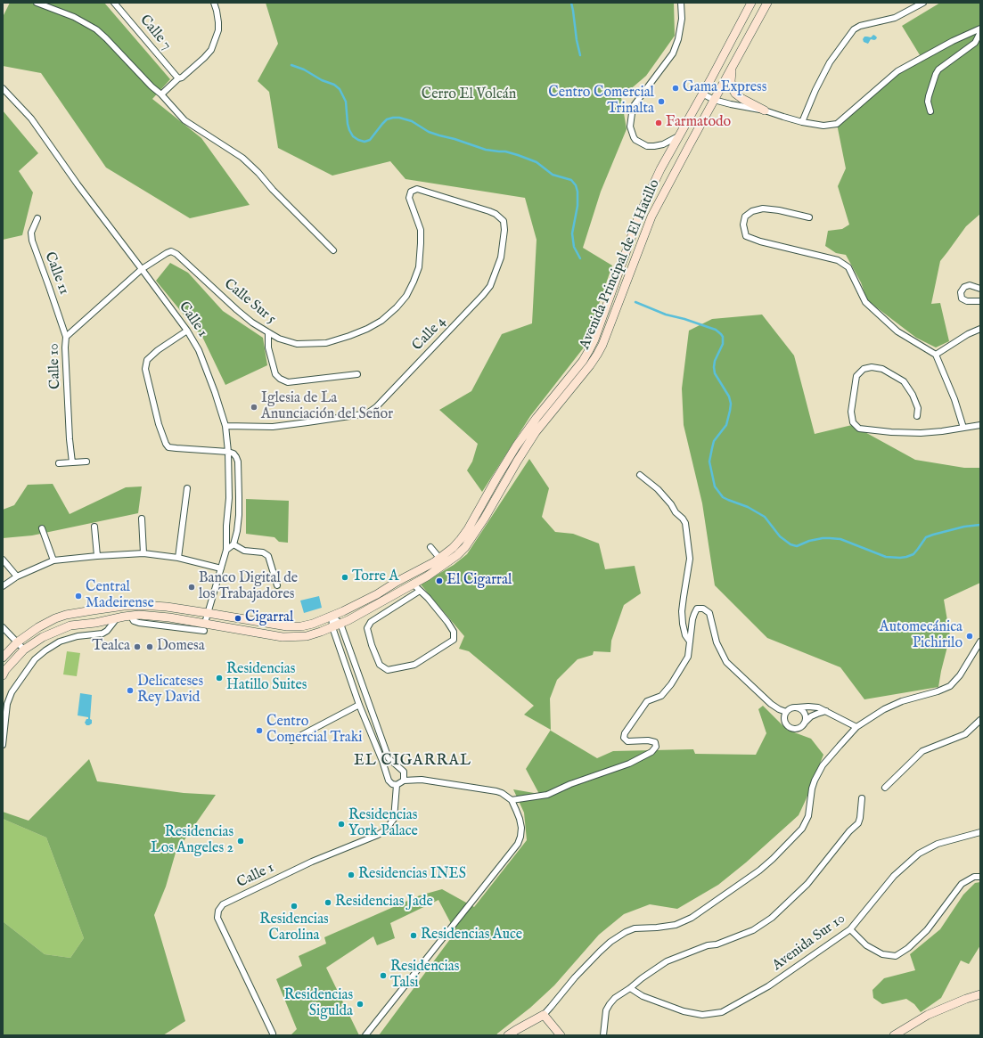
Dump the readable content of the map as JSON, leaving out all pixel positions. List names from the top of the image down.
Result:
{
  "streets": {
    "main road": ["Avenida Principal de El Hatillo"],
    "street": [
      "Calle 7",
      "Calle 11",
      "Calle Sur 5",
      "Calle 1",
      "Calle 4",
      "Calle 10",
      "Avenida Sur 10"
    ]
  },
  "crossings": [
    ["Avenida Principal de El Hatillo", "Calle 1"],
    ["Calle 11", "Calle 10"],
    ["Calle Sur 5", "Calle 1"],
    ["Calle Sur 5", "Calle 4"],
    ["Calle Sur 5", "Calle 10"],
    ["Calle 1", "Calle 4"],
    ["Calle 1", "Calle 10"]
  ],
  "districts": ["EL CIGARRAL"],
  "parks": ["Cerro El Volcán"],
  "places": [
    "Gama Express",
    "Centro Comercial Trinalta",
    "Farmatodo",
    "Iglesia de La Anunciación del Señor",
    "Torre A",
    "El Cigarral",
    "Banco Digital de los Trabajadores",
    "Central Madeirense",
    "Cigarral",
    "Automecánica Pichirilo",
    "Tealca",
    "Domesa",
    "Residencias Hatillo Suites",
    "Delicateses Rey David",
    "Centro Comercial Traki",
    "Residencias York Palace",
    "Residencias Los Angeles 2",
    "Residencias INES",
    "Residencias Jade",
    "Residencias Carolina",
    "Residencias Auce",
    "Residencias Talsi",
    "Residencias Sigulda"
  ]
}
